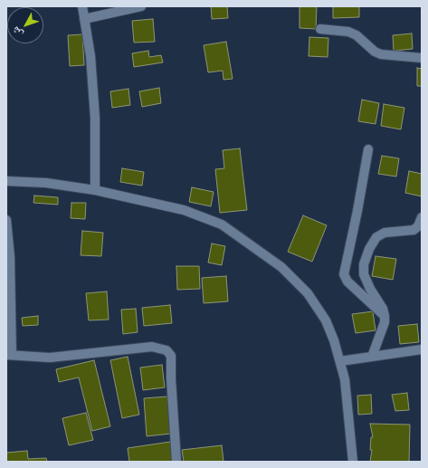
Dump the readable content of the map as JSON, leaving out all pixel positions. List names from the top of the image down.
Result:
{
  "north": "bottom left"
}
